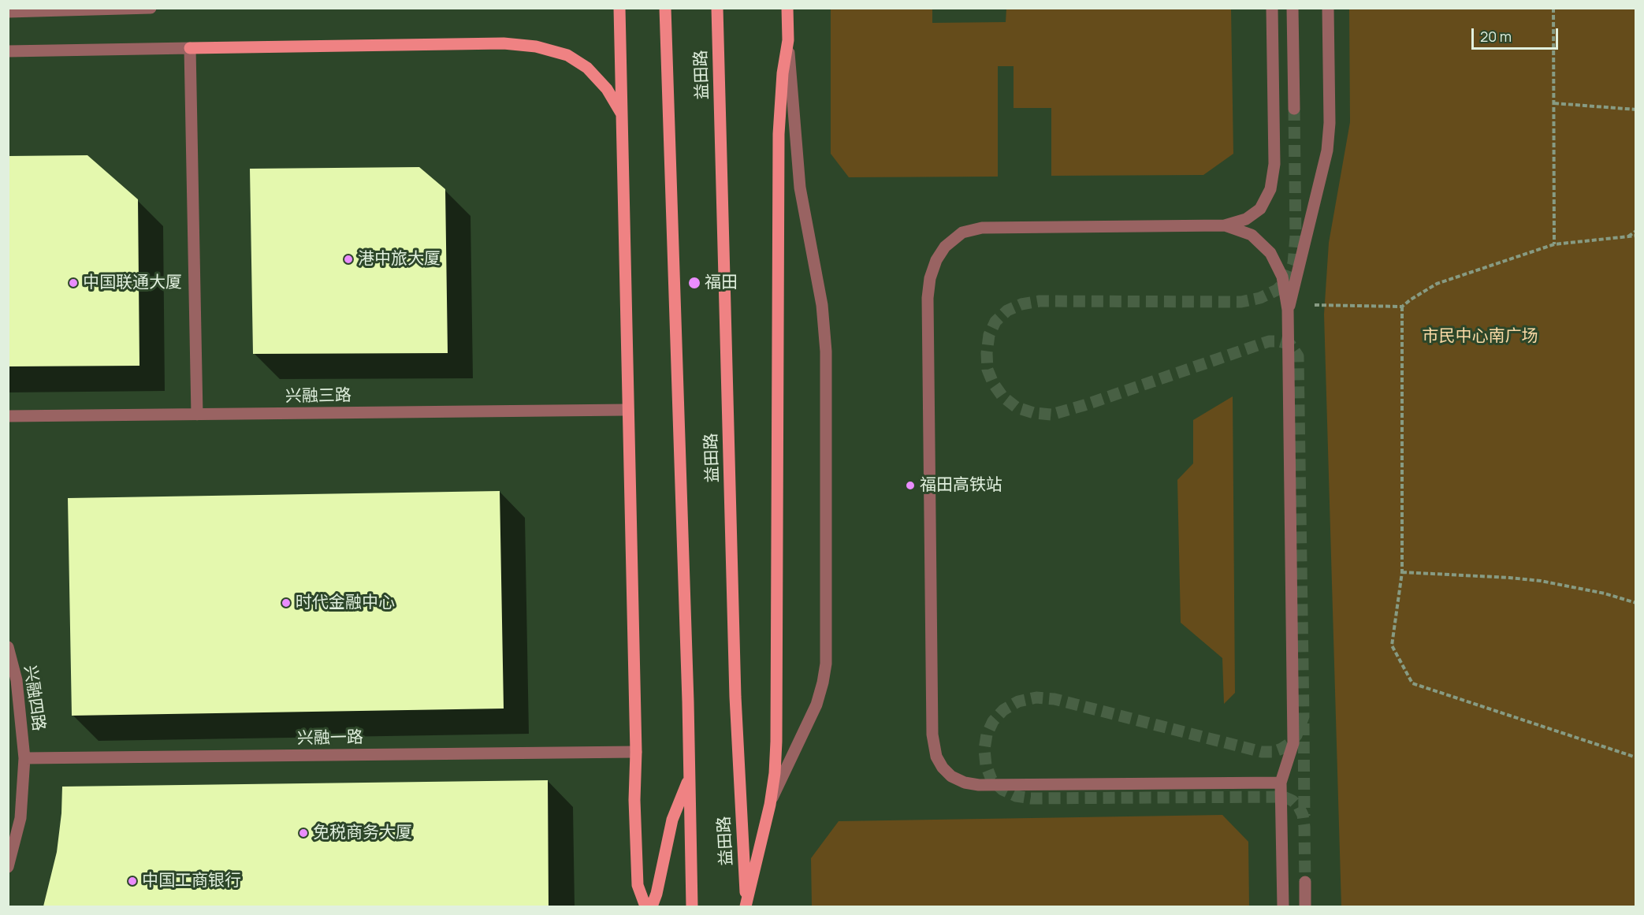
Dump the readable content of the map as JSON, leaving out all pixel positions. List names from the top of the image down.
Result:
{
  "streets": {
    "main road": ["益田路"],
    "street": ["兴融三路", "兴融四路", "兴融一路"]
  },
  "crossings": [
    ["兴融四路", "兴融一路"]
  ],
  "parks": ["市民中心南广场"],
  "places": [
    "港中旅大厦",
    "中国联通大厦",
    "福田",
    "福田高铁站",
    "时代金融中心",
    "免税商务大厦",
    "中国工商银行"
  ],
  "scale_bar": "20 m"
}
